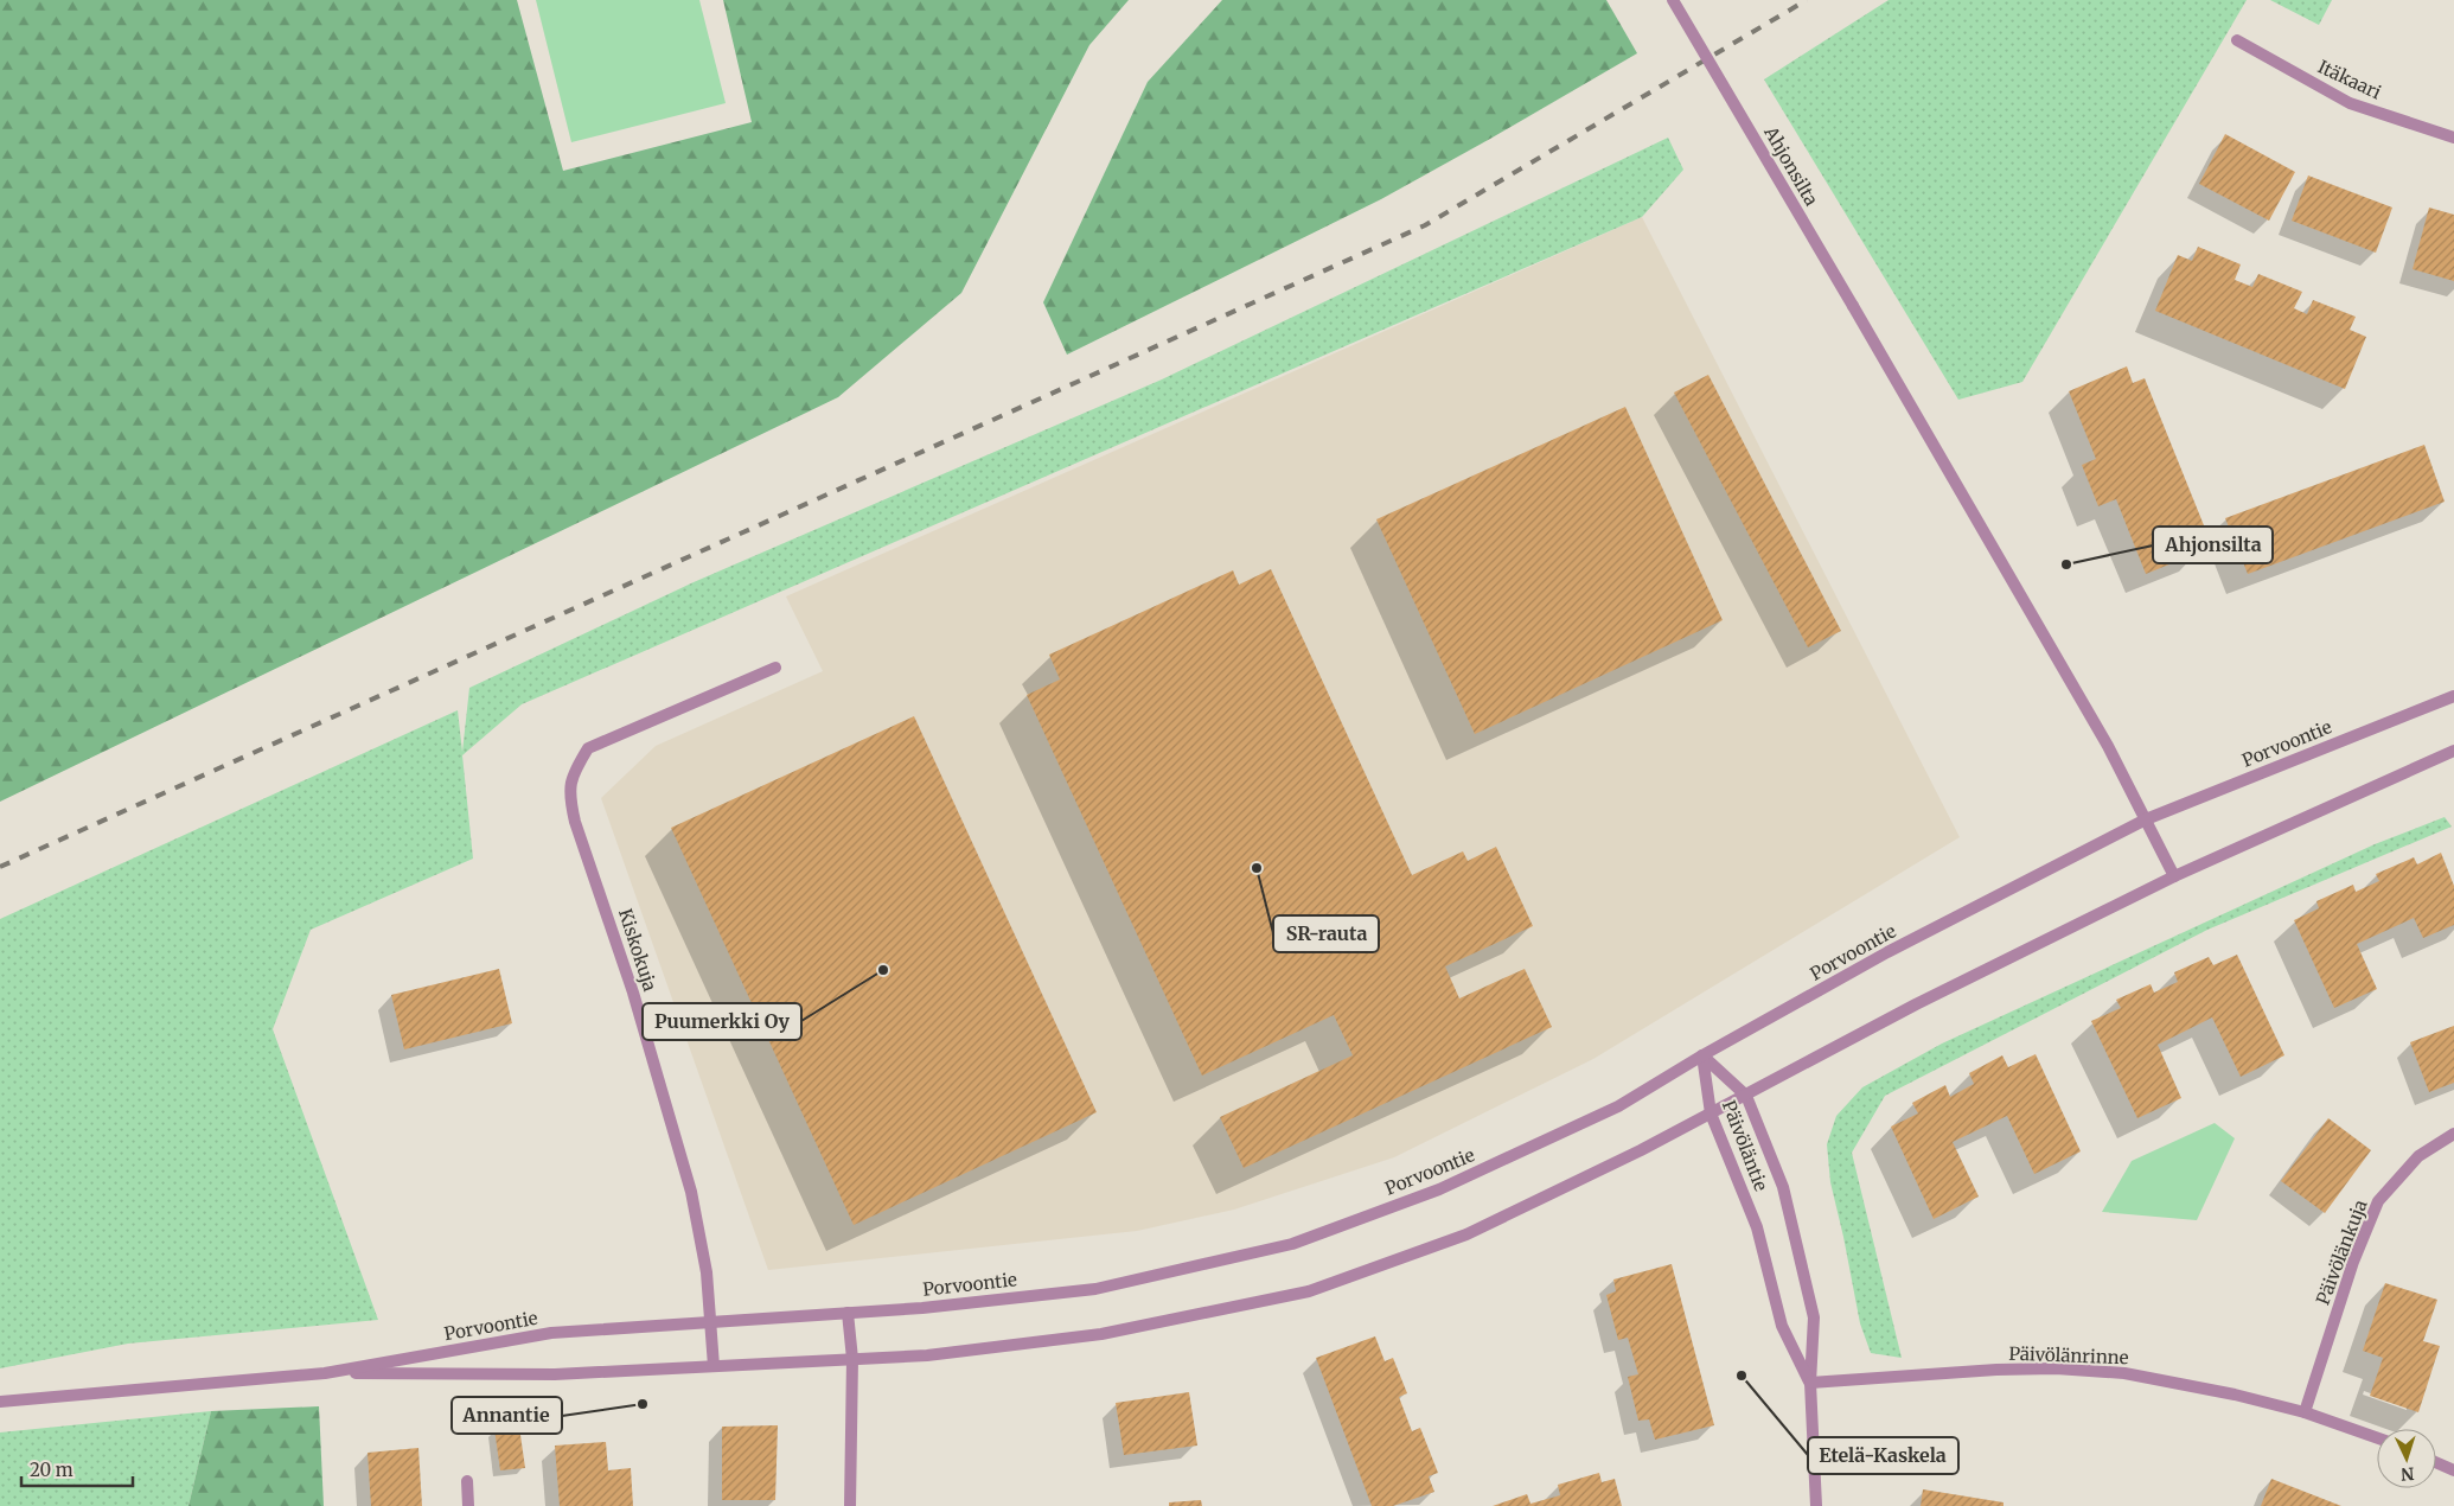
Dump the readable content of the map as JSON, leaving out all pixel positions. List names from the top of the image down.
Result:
{
  "streets": {
    "street": [
      "Itäkaari",
      "Ahjonsilta",
      "Porvoontie",
      "Kiskokuja",
      "Päivöläntie",
      "Päivölänkuja",
      "Päivölänrinne"
    ]
  },
  "crossings": [
    ["Ahjonsilta", "Porvoontie"],
    ["Porvoontie", "Kiskokuja"],
    ["Porvoontie", "Päivöläntie"],
    ["Päivöläntie", "Päivölänrinne"],
    ["Päivölänkuja", "Päivölänrinne"]
  ],
  "places": [
    "Ahjonsilta",
    "SR-rauta",
    "Puumerkki Oy",
    "Etelä-Kaskela",
    "Annantie"
  ],
  "scale_bar": "20 m",
  "north": "bottom"
}
